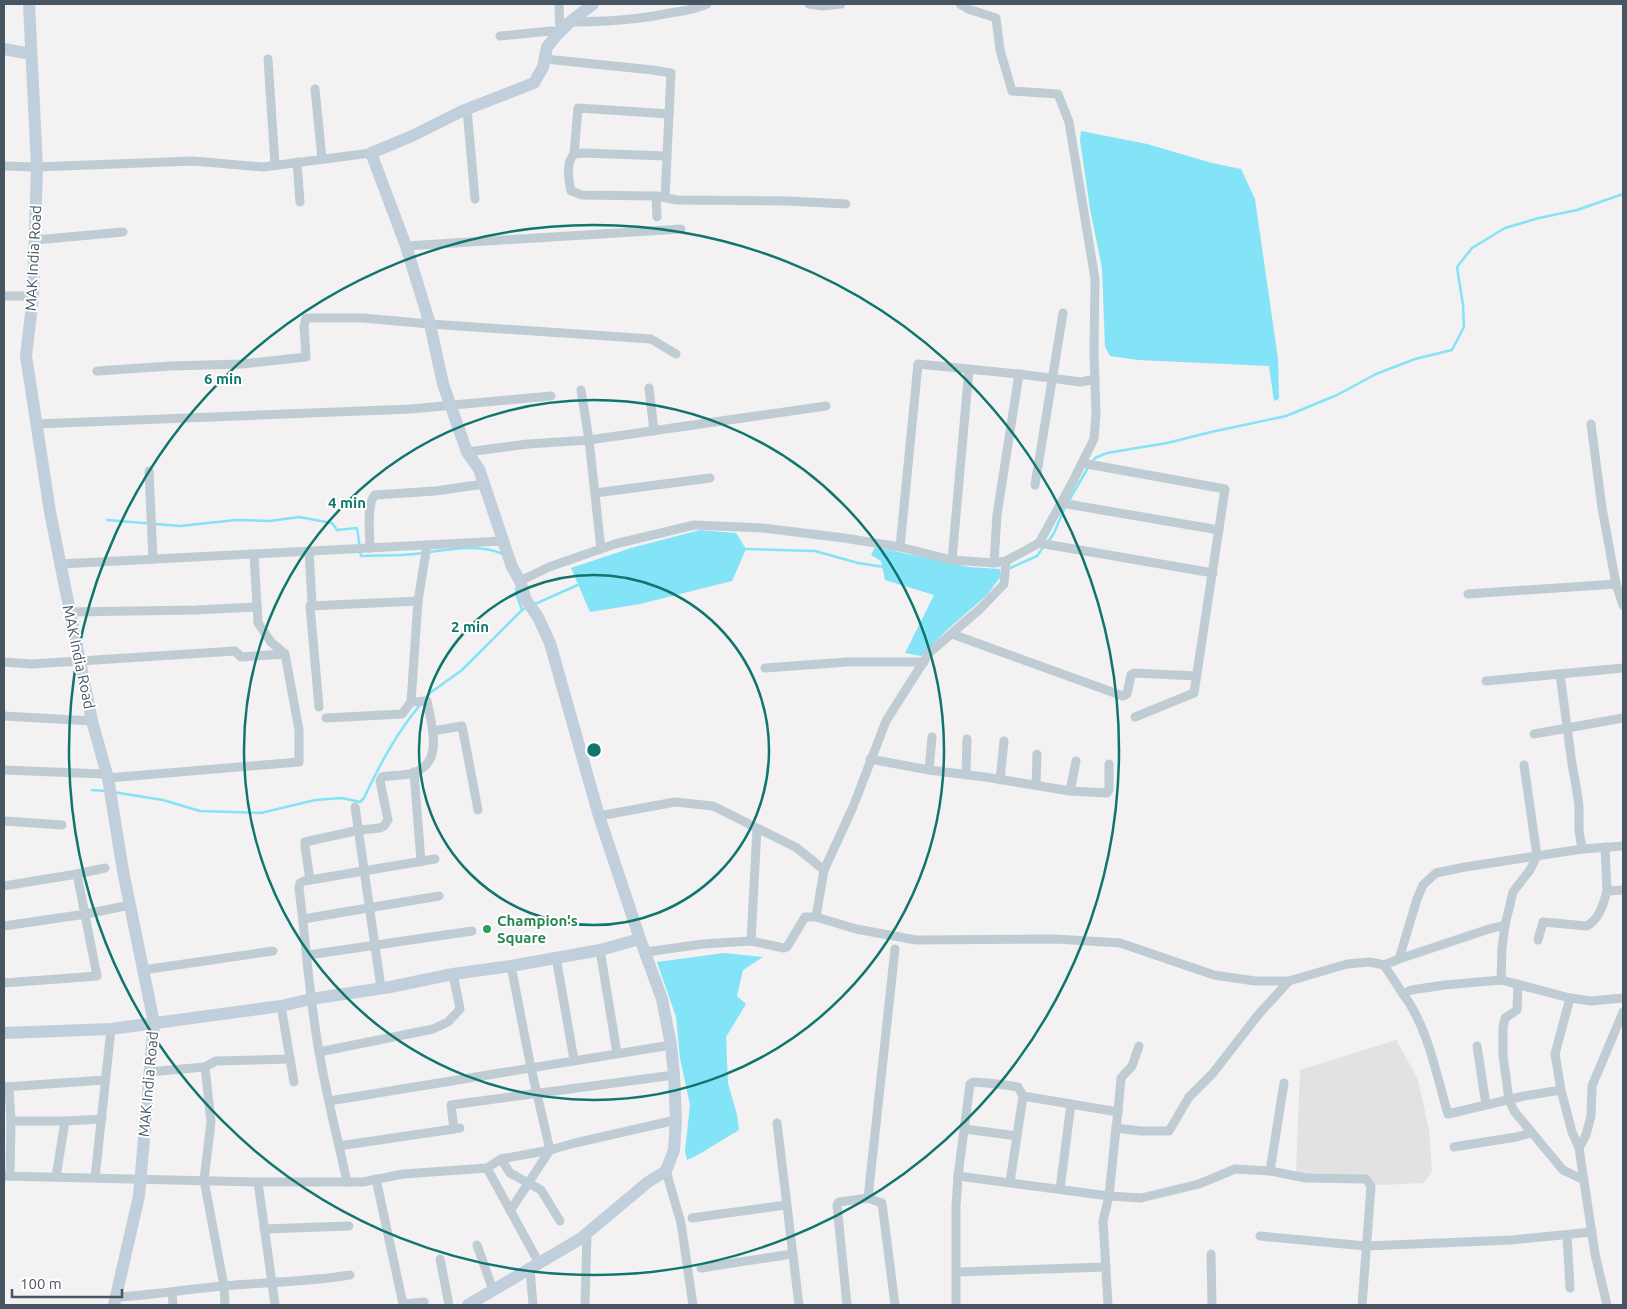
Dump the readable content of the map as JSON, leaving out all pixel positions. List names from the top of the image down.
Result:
{
  "streets": {
    "street": ["MAK India Road"]
  },
  "places": ["Champion's Square"],
  "scale_bar": "100 m",
  "rings": ["6 min", "4 min", "2 min"]
}
